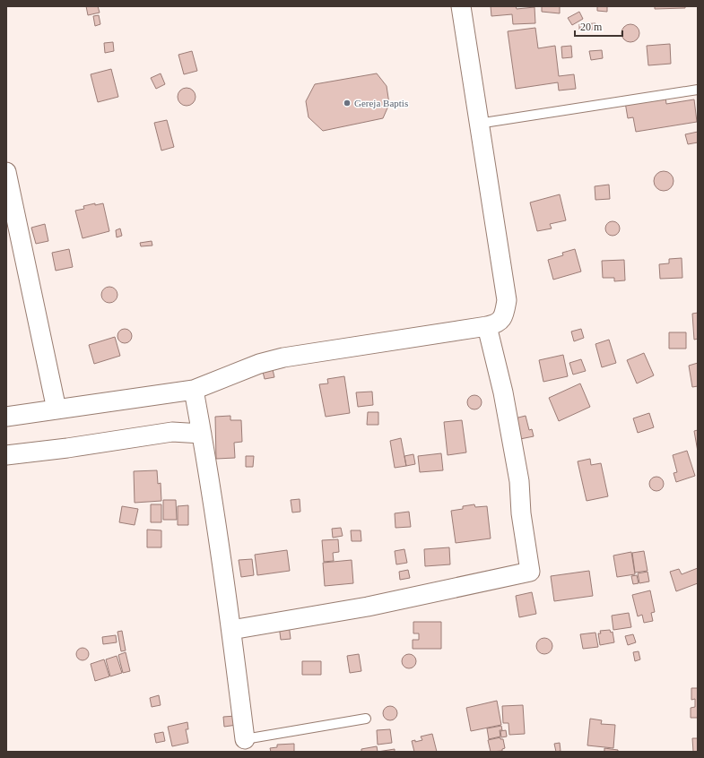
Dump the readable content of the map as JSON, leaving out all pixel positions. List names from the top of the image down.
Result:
{
  "places": ["Gereja Baptis"],
  "scale_bar": "20 m"
}
